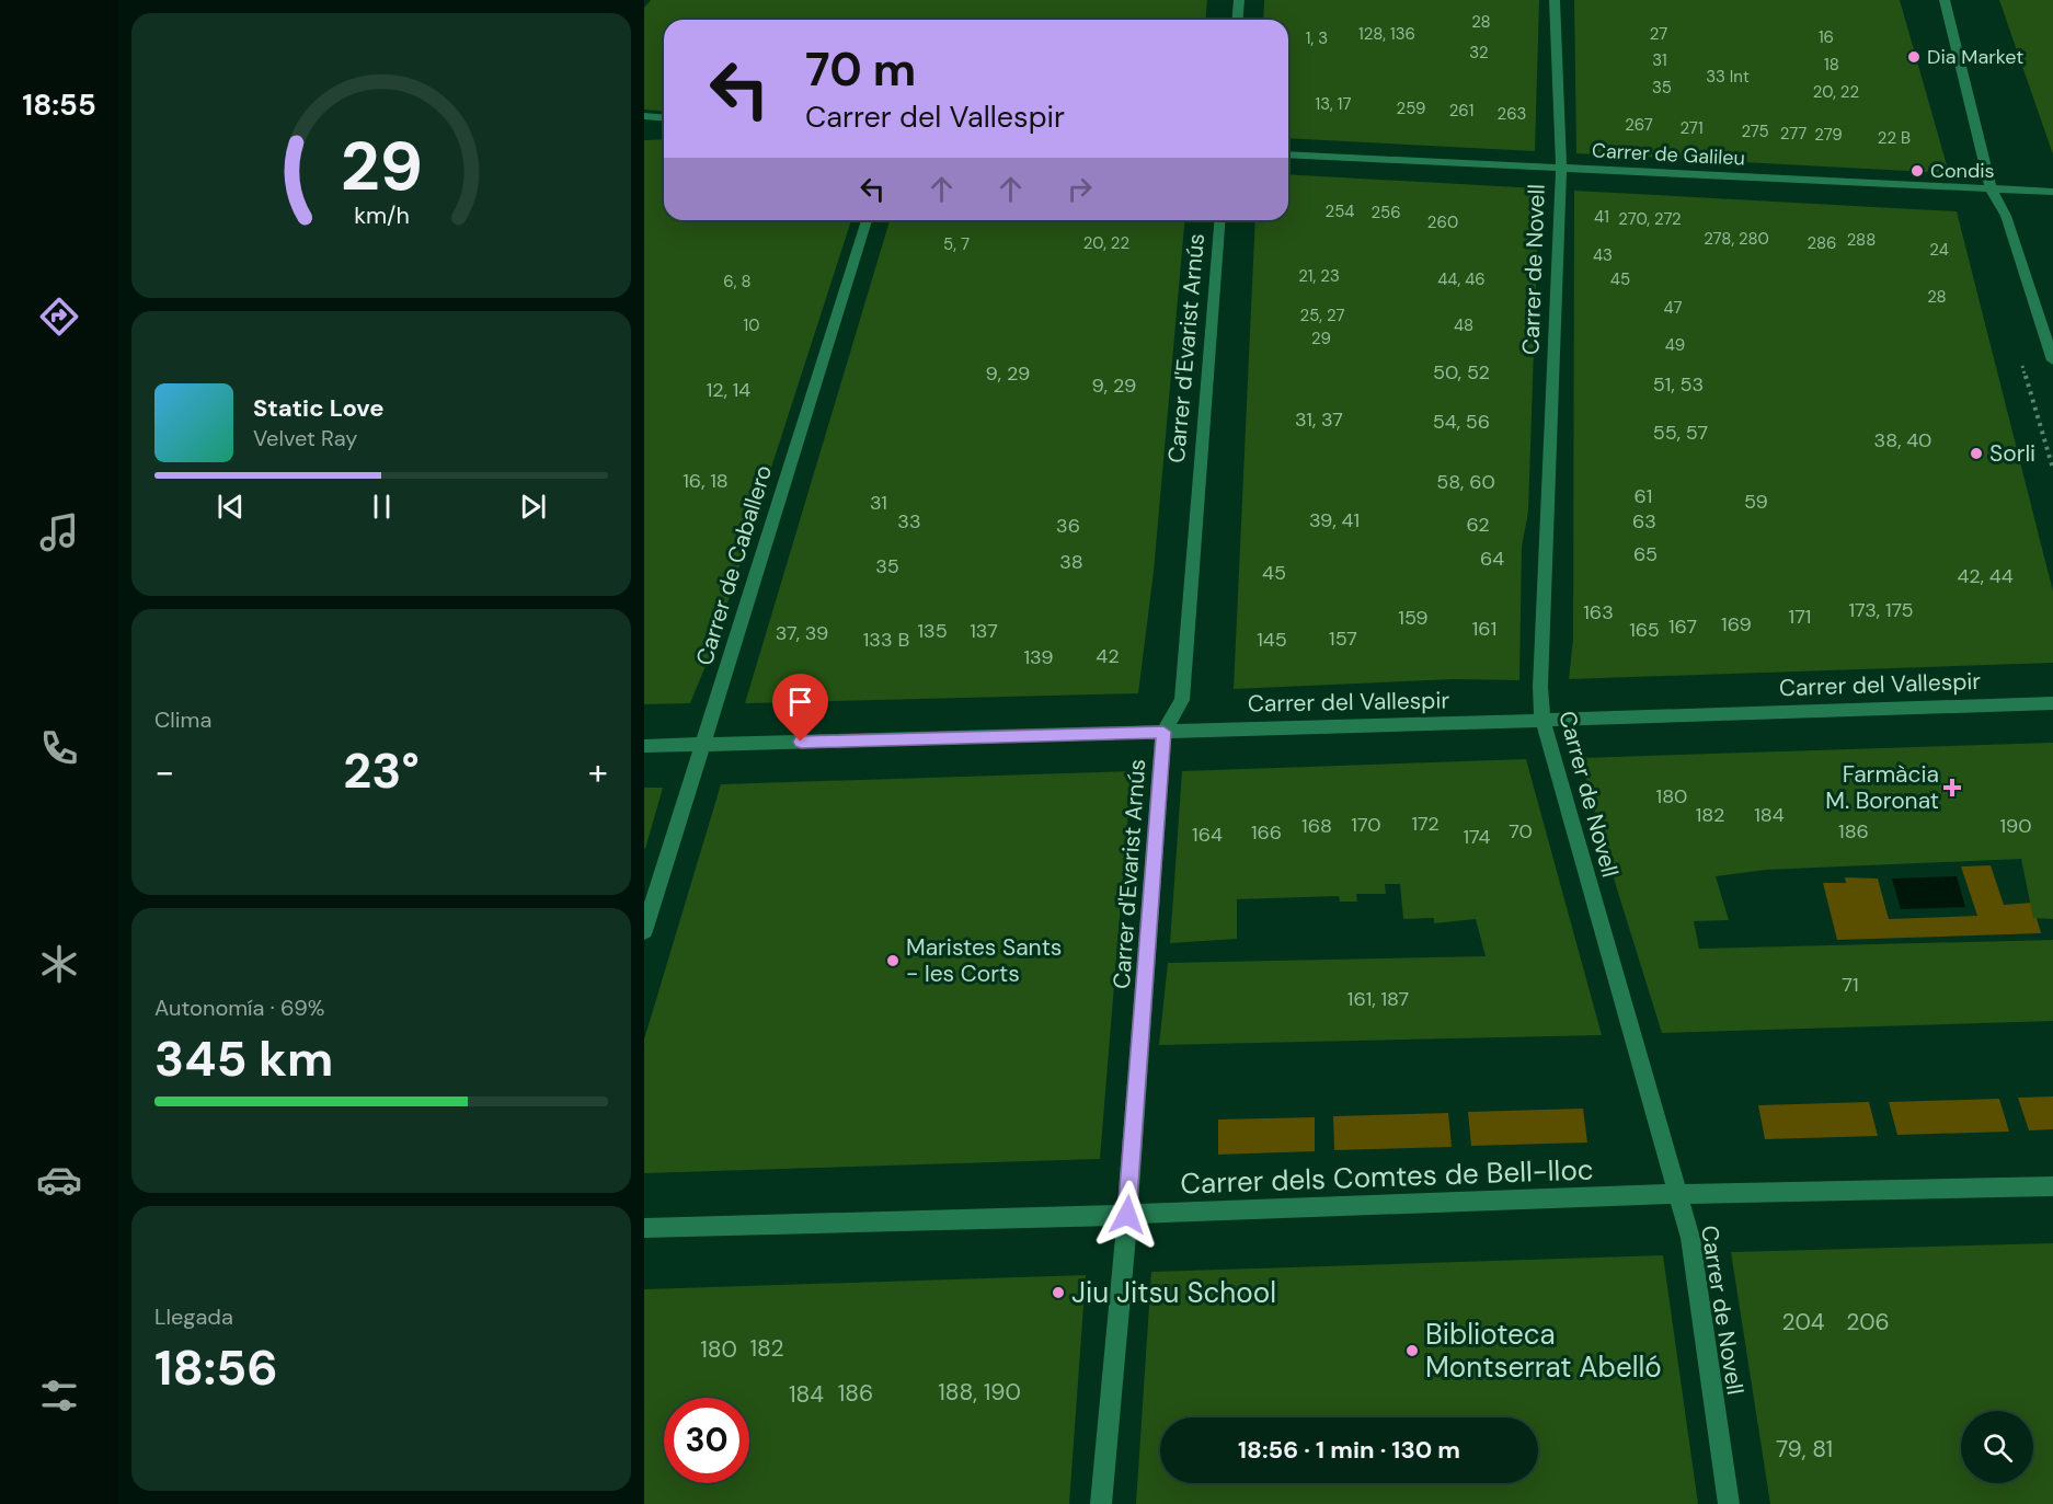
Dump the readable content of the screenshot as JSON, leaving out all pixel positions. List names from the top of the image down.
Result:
{
  "streets": {
    "street": [
      "Carrer de Galileu",
      "Carrer de Novell",
      "Carrer d'Evarist Arnús",
      "Carrer de Caballero",
      "Carrer del Vallespir",
      "Carrer dels Comtes de Bell-lloc"
    ]
  },
  "crossings": [
    ["Carrer de Galileu", "Carrer de Novell"],
    ["Carrer de Novell", "Carrer del Vallespir"],
    ["Carrer de Novell", "Carrer dels Comtes de Bell-lloc"],
    ["Carrer d'Evarist Arnús", "Carrer del Vallespir"],
    ["Carrer d'Evarist Arnús", "Carrer dels Comtes de Bell-lloc"],
    ["Carrer de Caballero", "Carrer del Vallespir"]
  ],
  "places": {
    "other": [
      "Dia Market",
      "Condis",
      "Sorli",
      "Maristes Sants - les Corts",
      "Jiu Jitsu School",
      "Biblioteca Montserrat Abelló"
    ],
    "health": ["Farmàcia M. Boronat"]
  },
  "house_numbers": [
    "28",
    "128, 136",
    "27",
    "16",
    "1, 3",
    "32",
    "31",
    "18",
    "33 Int",
    "35",
    "20, 22",
    "13, 17",
    "259",
    "261",
    "263",
    "267",
    "271",
    "275",
    "277",
    "279",
    "22 B",
    "254",
    "256",
    "41",
    "270, 272",
    "260",
    "278, 280",
    "288",
    "20, 22",
    "286",
    "5, 7",
    "24",
    "43",
    "21, 23",
    "44, 46",
    "45",
    "6, 8",
    "28",
    "47",
    "25, 27",
    "10",
    "48",
    "29",
    "49",
    "50, 52",
    "9, 29",
    "51, 53",
    "9, 29",
    "12, 14",
    "31, 37",
    "54, 56",
    "55, 57",
    "38, 40",
    "16, 18",
    "58, 60",
    "61",
    "59",
    "31",
    "39, 41",
    "33",
    "63",
    "62",
    "36",
    "65",
    "64",
    "38",
    "35",
    "45",
    "42, 44",
    "173, 175",
    "163",
    "171",
    "159",
    "169",
    "167",
    "161",
    "165",
    "135",
    "137",
    "37, 39",
    "157",
    "133 B",
    "145",
    "42",
    "139",
    "180",
    "182",
    "184",
    "172",
    "170",
    "168",
    "190",
    "70",
    "186",
    "166",
    "164",
    "174",
    "71",
    "161, 187",
    "204",
    "206",
    "182",
    "180",
    "188, 190",
    "186",
    "184",
    "79, 81"
  ],
  "page": {
    "tabs": "18:55",
    "turn": ["70 m", "Carrer del Vallespir"],
    "song": ["Static Love", "Velvet Ray"],
    "tile": [
      "Clima",
      ["Autonomía · 69%", "345 km"],
      ["Llegada", "18:56"]
    ],
    "heat": ["−", "23°", "+"],
    "limit": "30",
    "trip": "18:56 · 1 min · 130 m",
    "gauge": ["29", "km/h"]
  }
}
